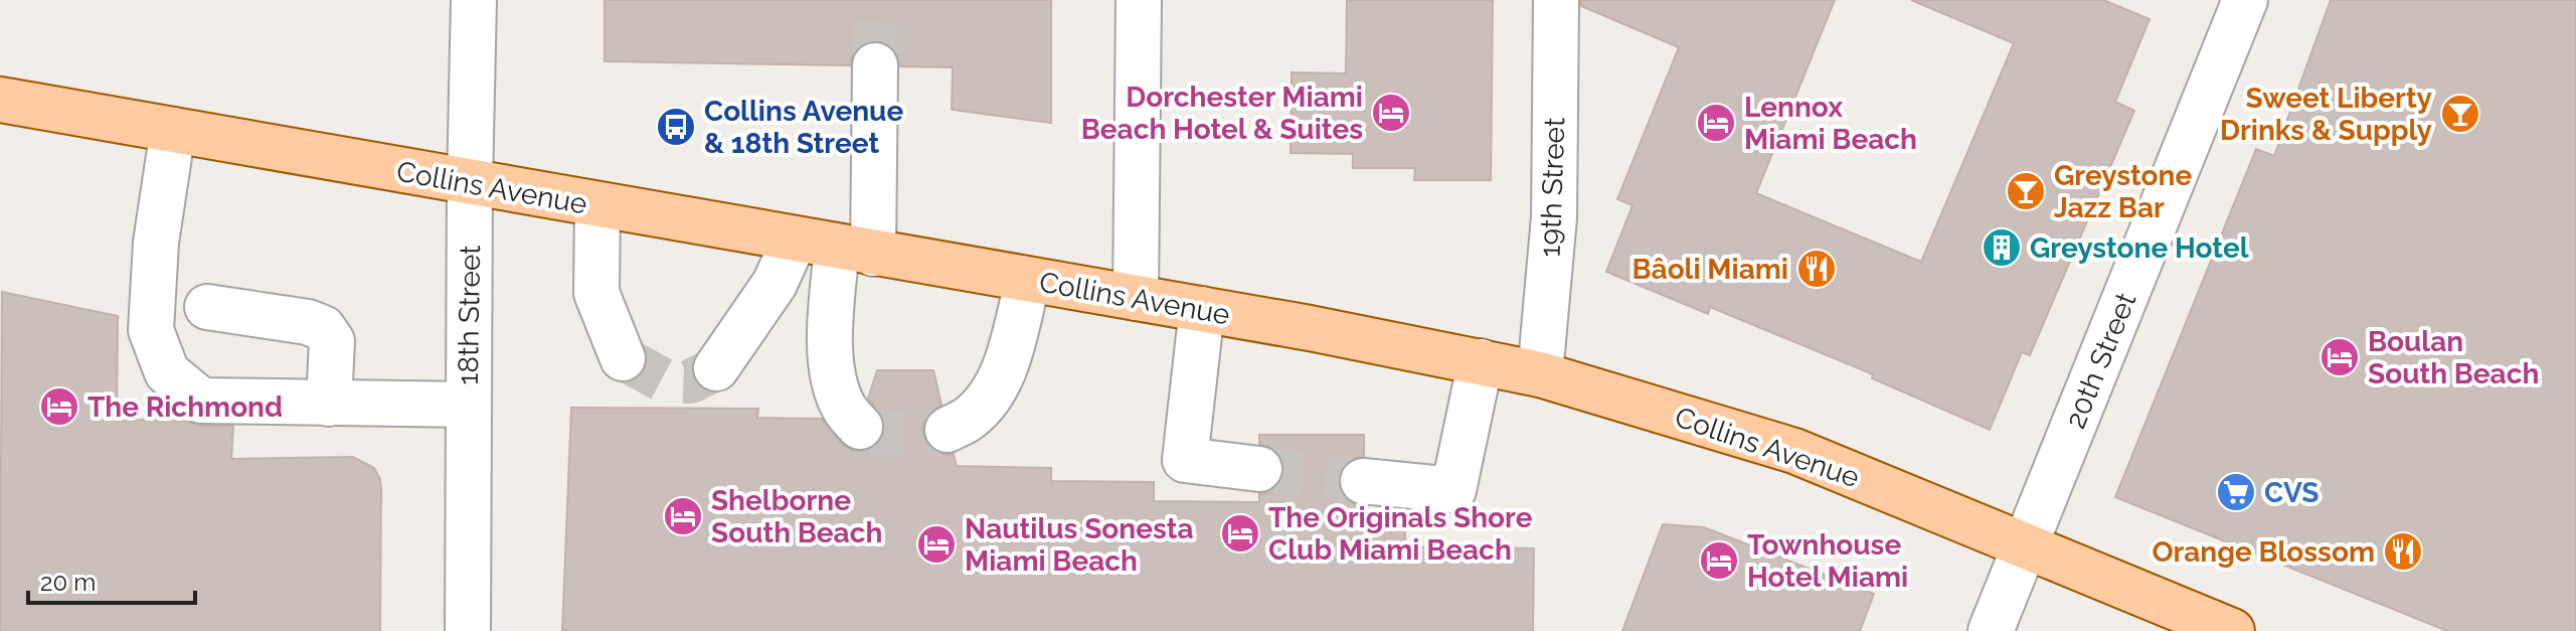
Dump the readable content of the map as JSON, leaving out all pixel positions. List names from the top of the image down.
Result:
{
  "streets": {
    "main road": ["Collins Avenue"],
    "street": ["19th Street", "18th Street", "20th Street"]
  },
  "crossings": [
    ["Collins Avenue", "19th Street"],
    ["Collins Avenue", "18th Street"],
    ["Collins Avenue", "20th Street"]
  ],
  "places": {
    "hotel": [
      "Dorchester Miami Beach Hotel & Suites",
      "Lennox Miami Beach",
      "Boulan South Beach",
      "The Richmond",
      "Shelborne South Beach",
      "The Originals Shore Club Miami Beach",
      "Nautilus Sonesta Miami Beach",
      "Townhouse Hotel Miami"
    ],
    "bar": ["Sweet Liberty Drinks & Supply", "Greystone Jazz Bar"],
    "bus stop": ["Collins Avenue & 18th Street"],
    "building": ["Greystone Hotel"],
    "restaurant": ["Bâoli Miami", "Orange Blossom"],
    "supermarket": ["CVS"]
  },
  "scale_bar": "20 m"
}
